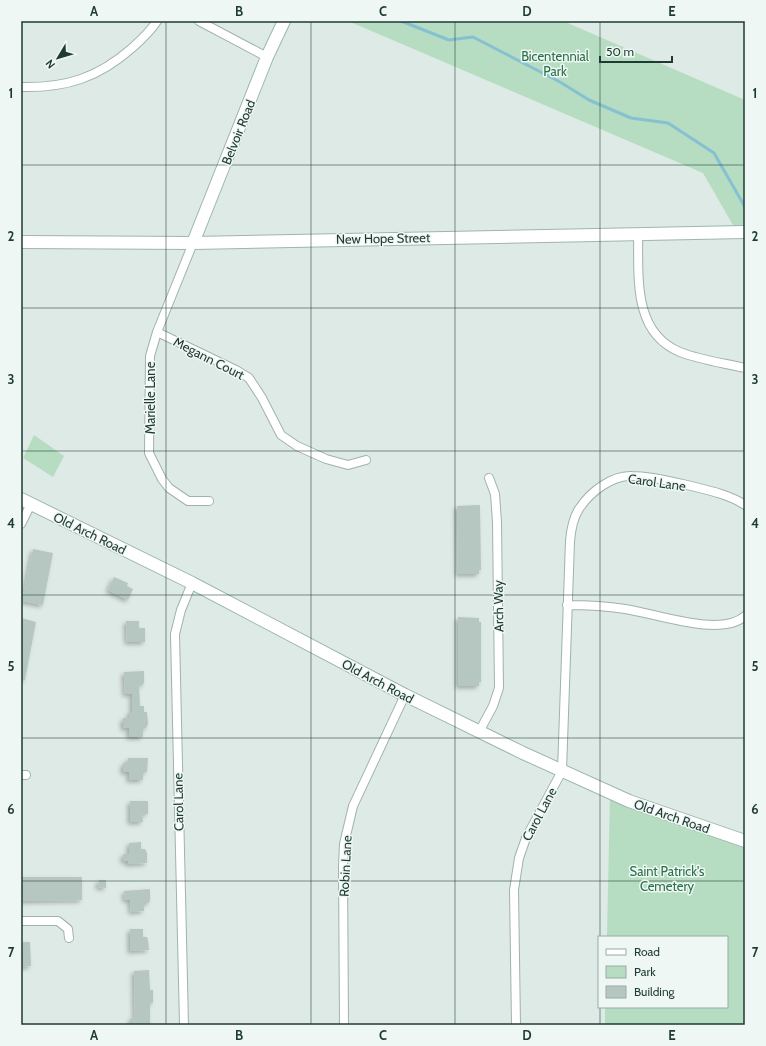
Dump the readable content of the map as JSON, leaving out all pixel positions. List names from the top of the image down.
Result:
{
  "streets": {
    "street": [
      "Belvoir Road",
      "New Hope Street",
      "Megann Court",
      "Marielle Lane",
      "Carol Lane",
      "Old Arch Road",
      "Arch Way",
      "Robin Lane"
    ]
  },
  "crossings": [
    ["Belvoir Road", "New Hope Street"],
    ["Belvoir Road", "Marielle Lane"],
    ["New Hope Street", "Marielle Lane"],
    ["Megann Court", "Marielle Lane"],
    ["Carol Lane", "Old Arch Road"],
    ["Old Arch Road", "Arch Way"],
    ["Old Arch Road", "Robin Lane"]
  ],
  "parks": ["Bicentennial Park", "Saint Patrick's Cemetery"],
  "legend": ["Road", "Park", "Building"],
  "scale_bar": "50 m",
  "north": "bottom left",
  "grid": {
    "columns": [
      "A",
      "B",
      "C",
      "D",
      "E"
    ],
    "rows": [
      "1",
      "2",
      "3",
      "4",
      "5",
      "6",
      "7"
    ]
  }
}
